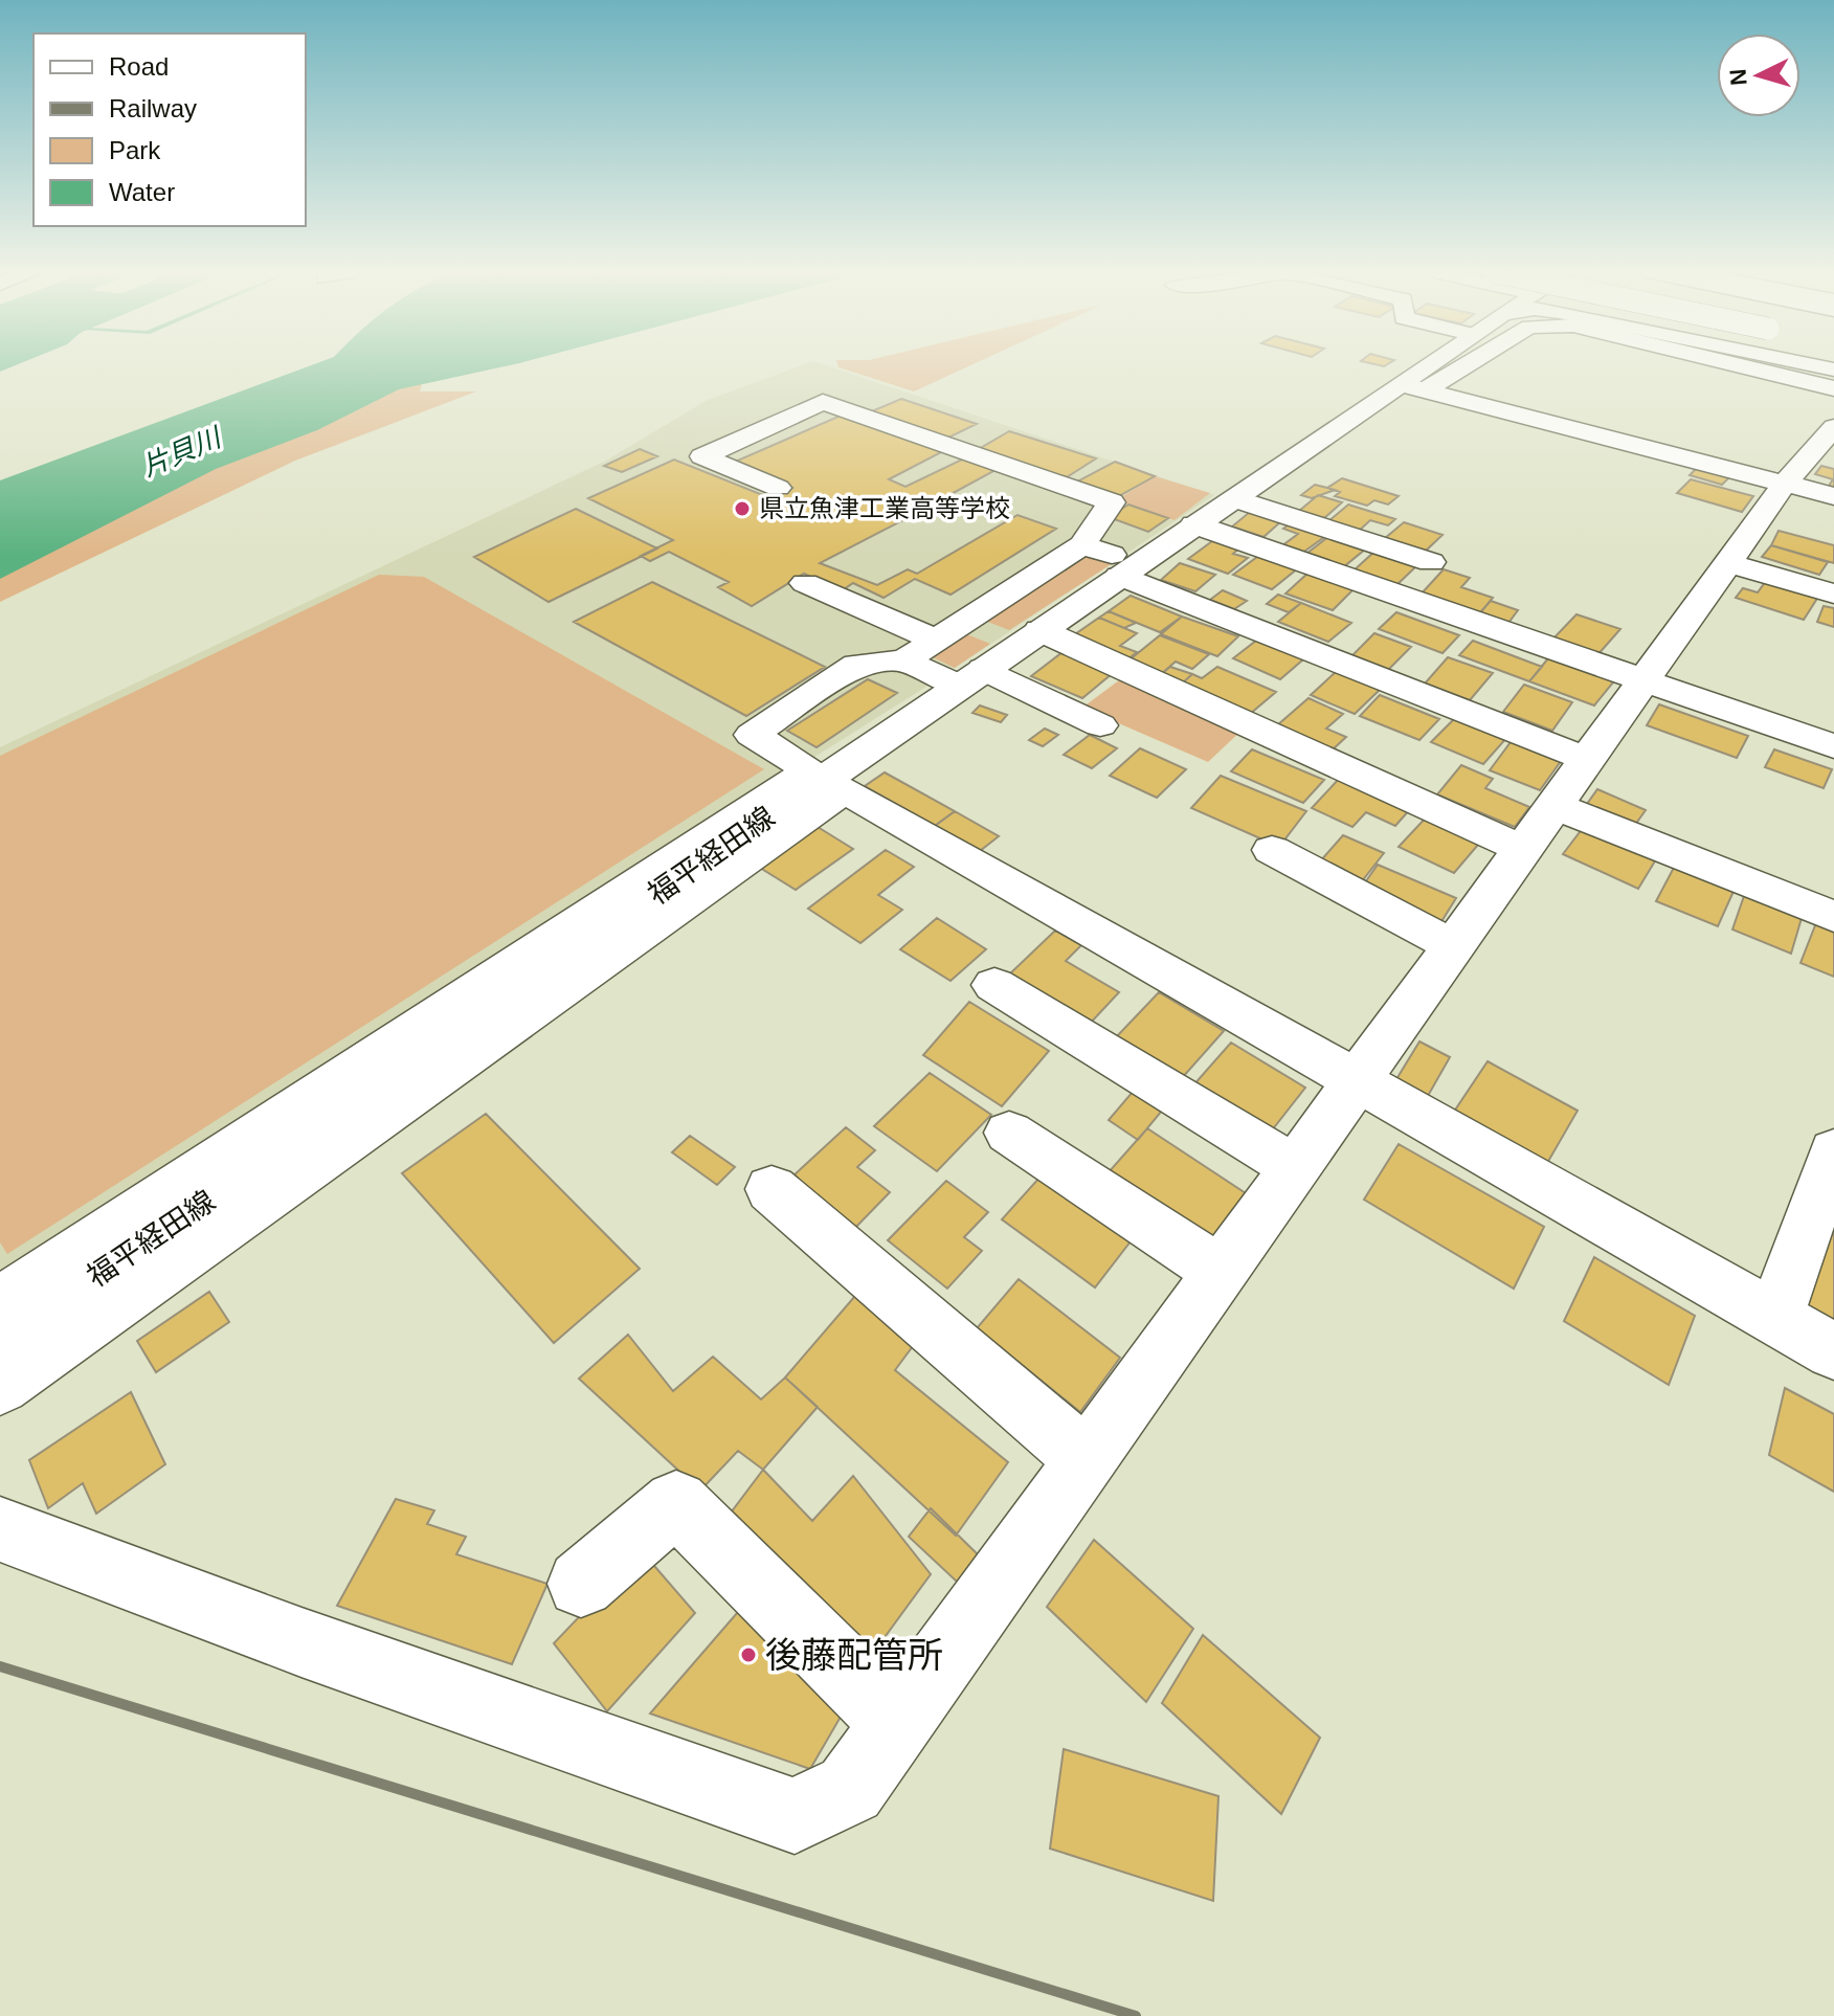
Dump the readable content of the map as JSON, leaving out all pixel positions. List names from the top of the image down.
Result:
{
  "water": ["片貝川"],
  "places": ["県立魚津工業高等学校", "後藤配管所"],
  "legend": [
    "Road",
    "Railway",
    "Park",
    "Water"
  ],
  "north": "left"
}
